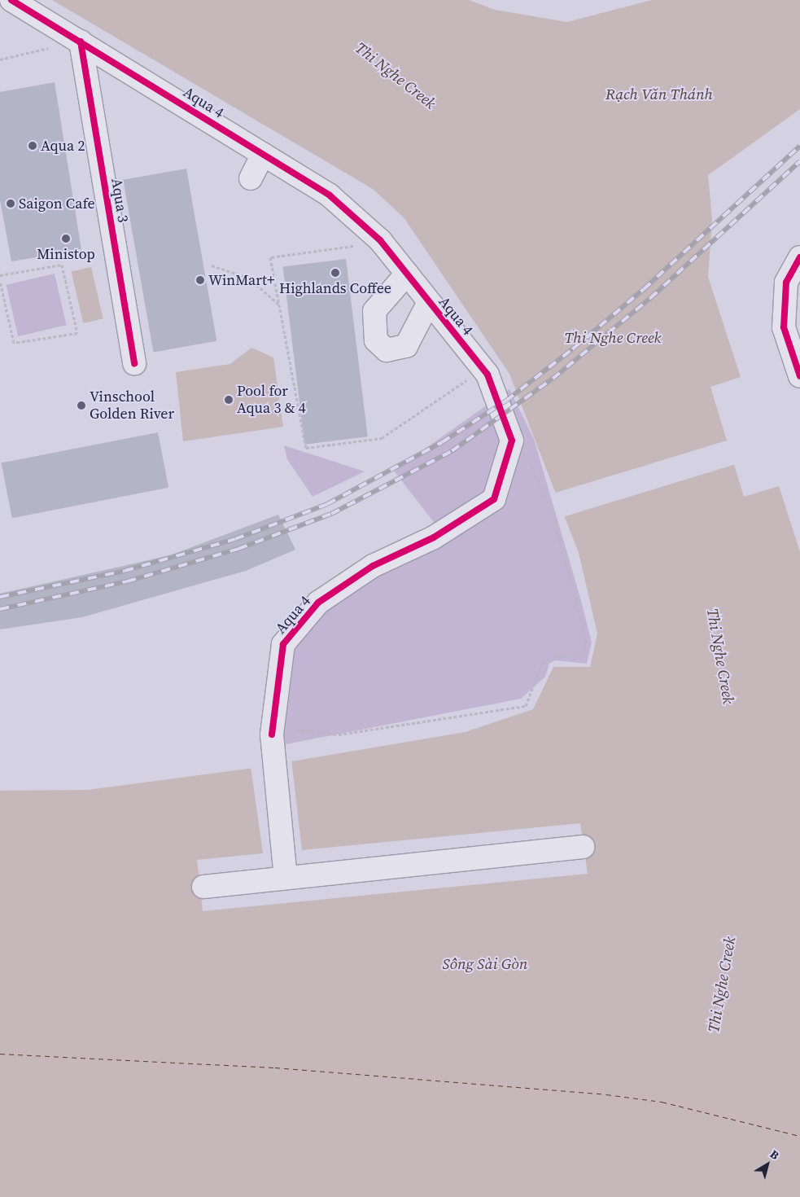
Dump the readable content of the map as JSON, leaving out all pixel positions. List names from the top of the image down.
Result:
{
  "streets": {
    "street": ["Aqua 4", "Aqua 3"]
  },
  "crossings": [
    ["Aqua 4", "Aqua 3"]
  ],
  "water": ["Thi Nghe Creek", "Rạch Văn Thánh", "Sông Sài Gòn"],
  "places": [
    "Aqua 2",
    "Saigon Cafe",
    "Ministop",
    "Highlands Coffee",
    "WinMart+",
    "Pool for Aqua 3 & 4",
    "Vinschool Golden River"
  ],
  "north": "top right"
}
